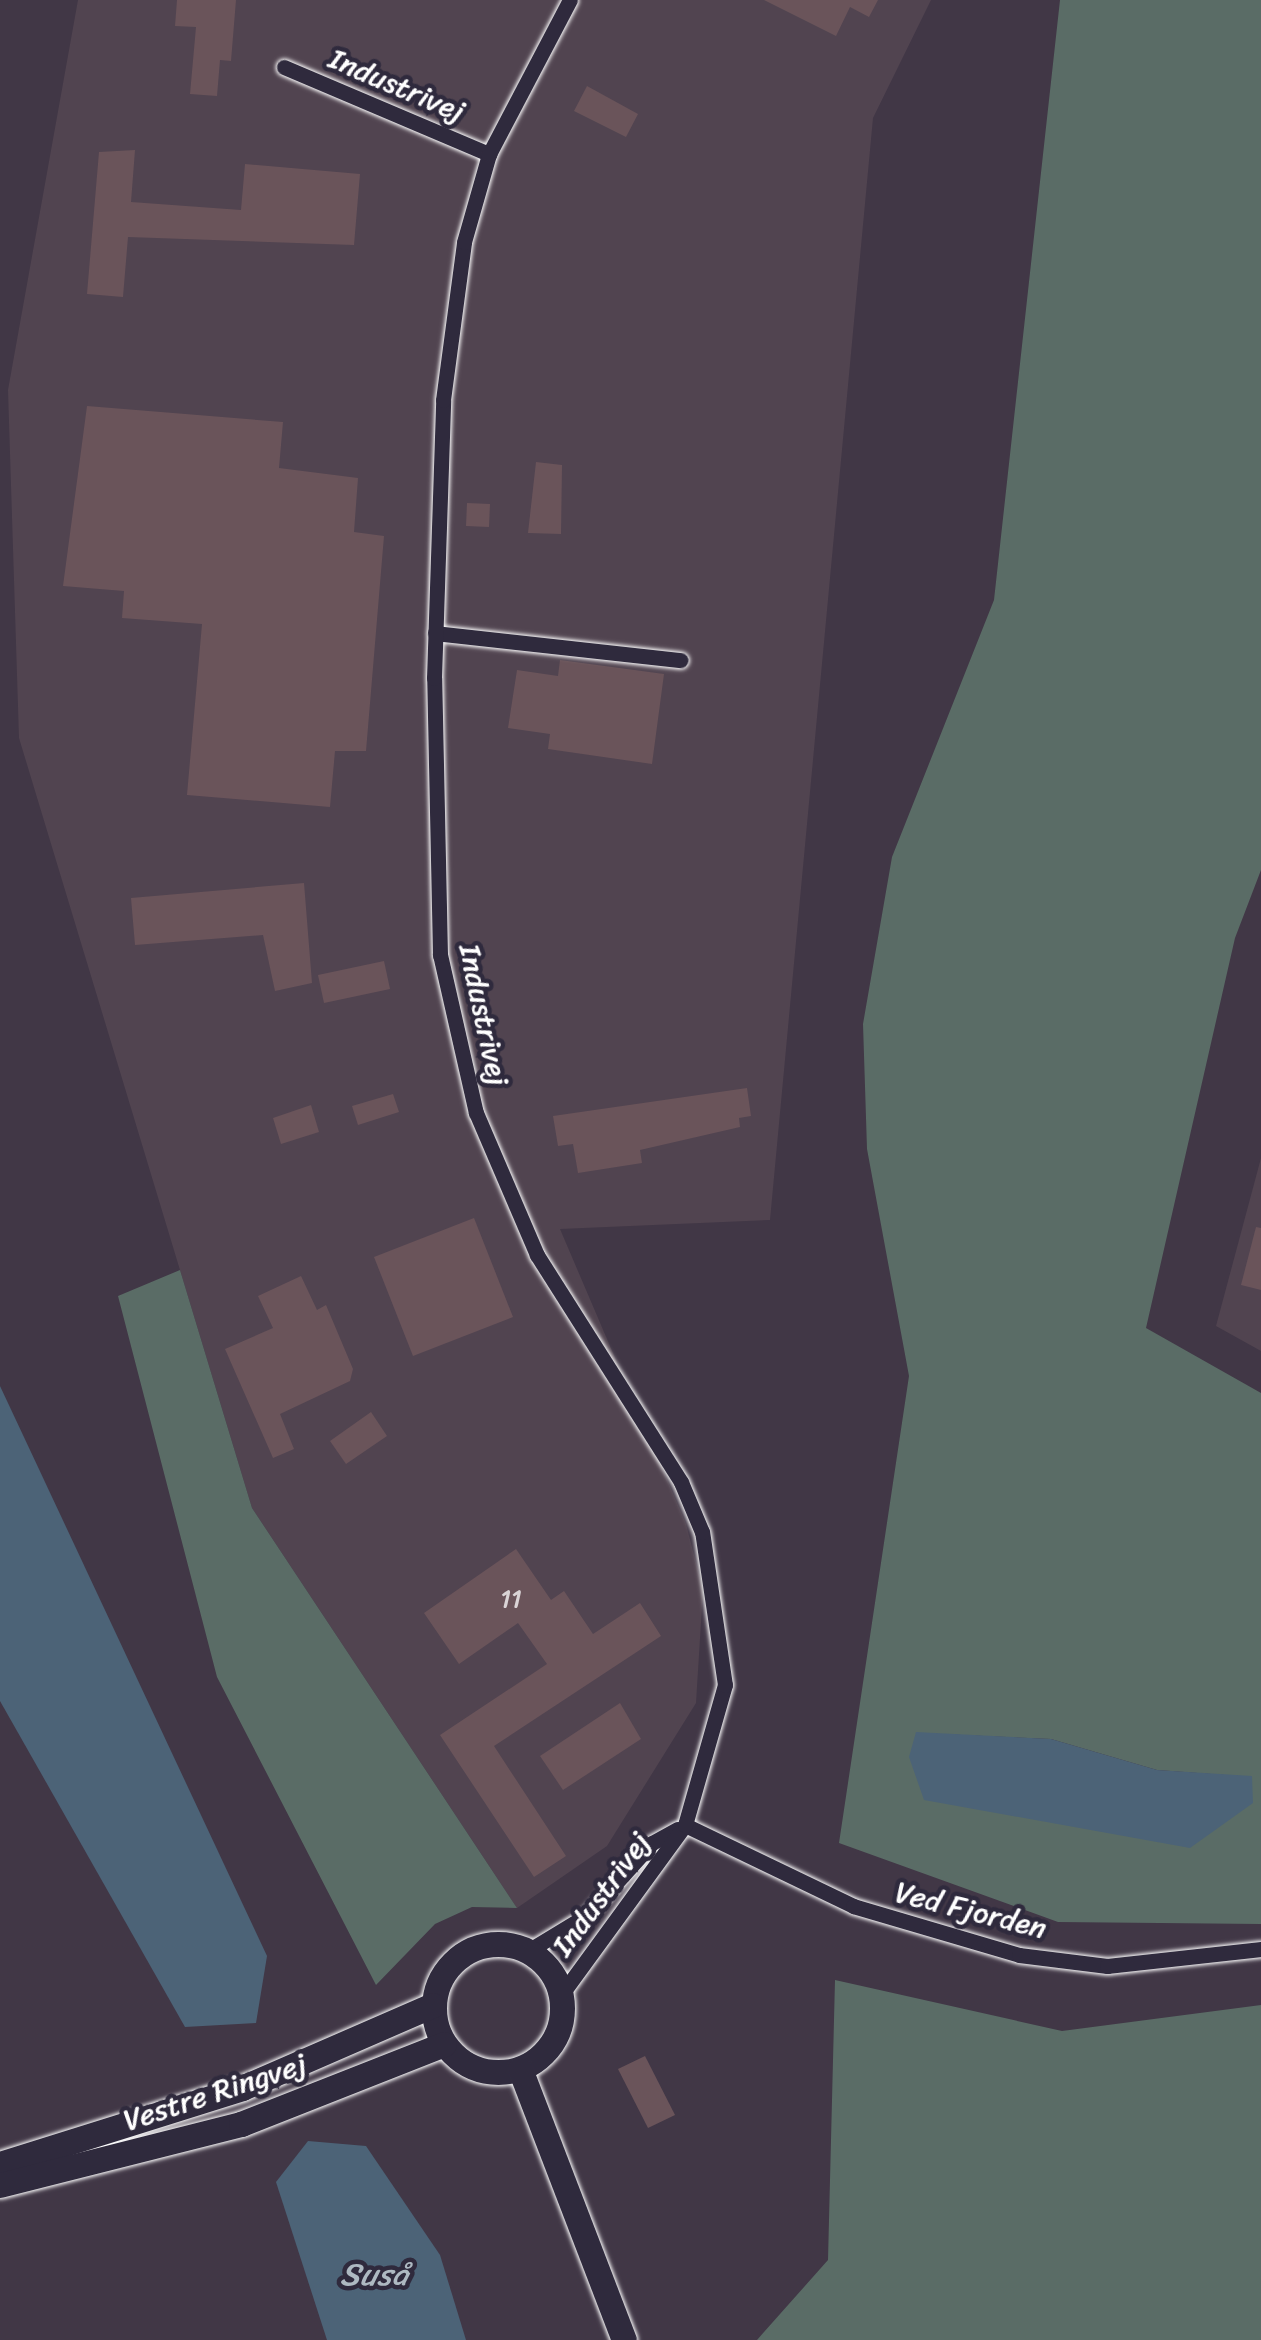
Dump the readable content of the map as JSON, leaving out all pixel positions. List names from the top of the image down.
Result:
{
  "streets": {
    "main road": ["Vestre Ringvej"],
    "street": ["Industrivej", "Ved Fjorden"]
  },
  "crossings": [
    ["Industrivej", "Ved Fjorden"],
    ["Industrivej", "Vestre Ringvej"]
  ],
  "water": ["Suså"],
  "house_numbers": ["11"]
}
